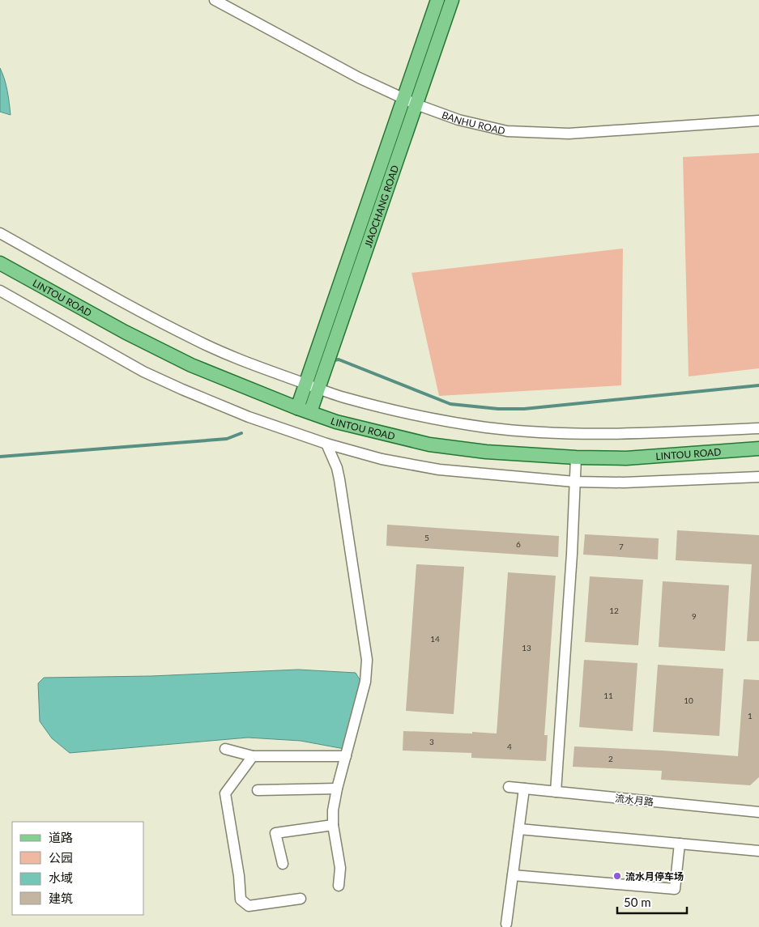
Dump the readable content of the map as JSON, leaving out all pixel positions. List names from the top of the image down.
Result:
{
  "streets": {
    "main road": ["JIAOCHANG ROAD", "LINTOU ROAD"],
    "street": ["BANHU ROAD", "流水月路"]
  },
  "crossings": [
    ["BANHU ROAD", "JIAOCHANG ROAD"],
    ["JIAOCHANG ROAD", "LINTOU ROAD"]
  ],
  "places": ["流水月停车场"],
  "house_numbers": [
    "5",
    "6",
    "7",
    "12",
    "9",
    "14",
    "13",
    "11",
    "10",
    "1",
    "3",
    "4",
    "2"
  ],
  "legend": [
    "道路",
    "公园",
    "水域",
    "建筑"
  ],
  "scale_bar": "50 m"
}
